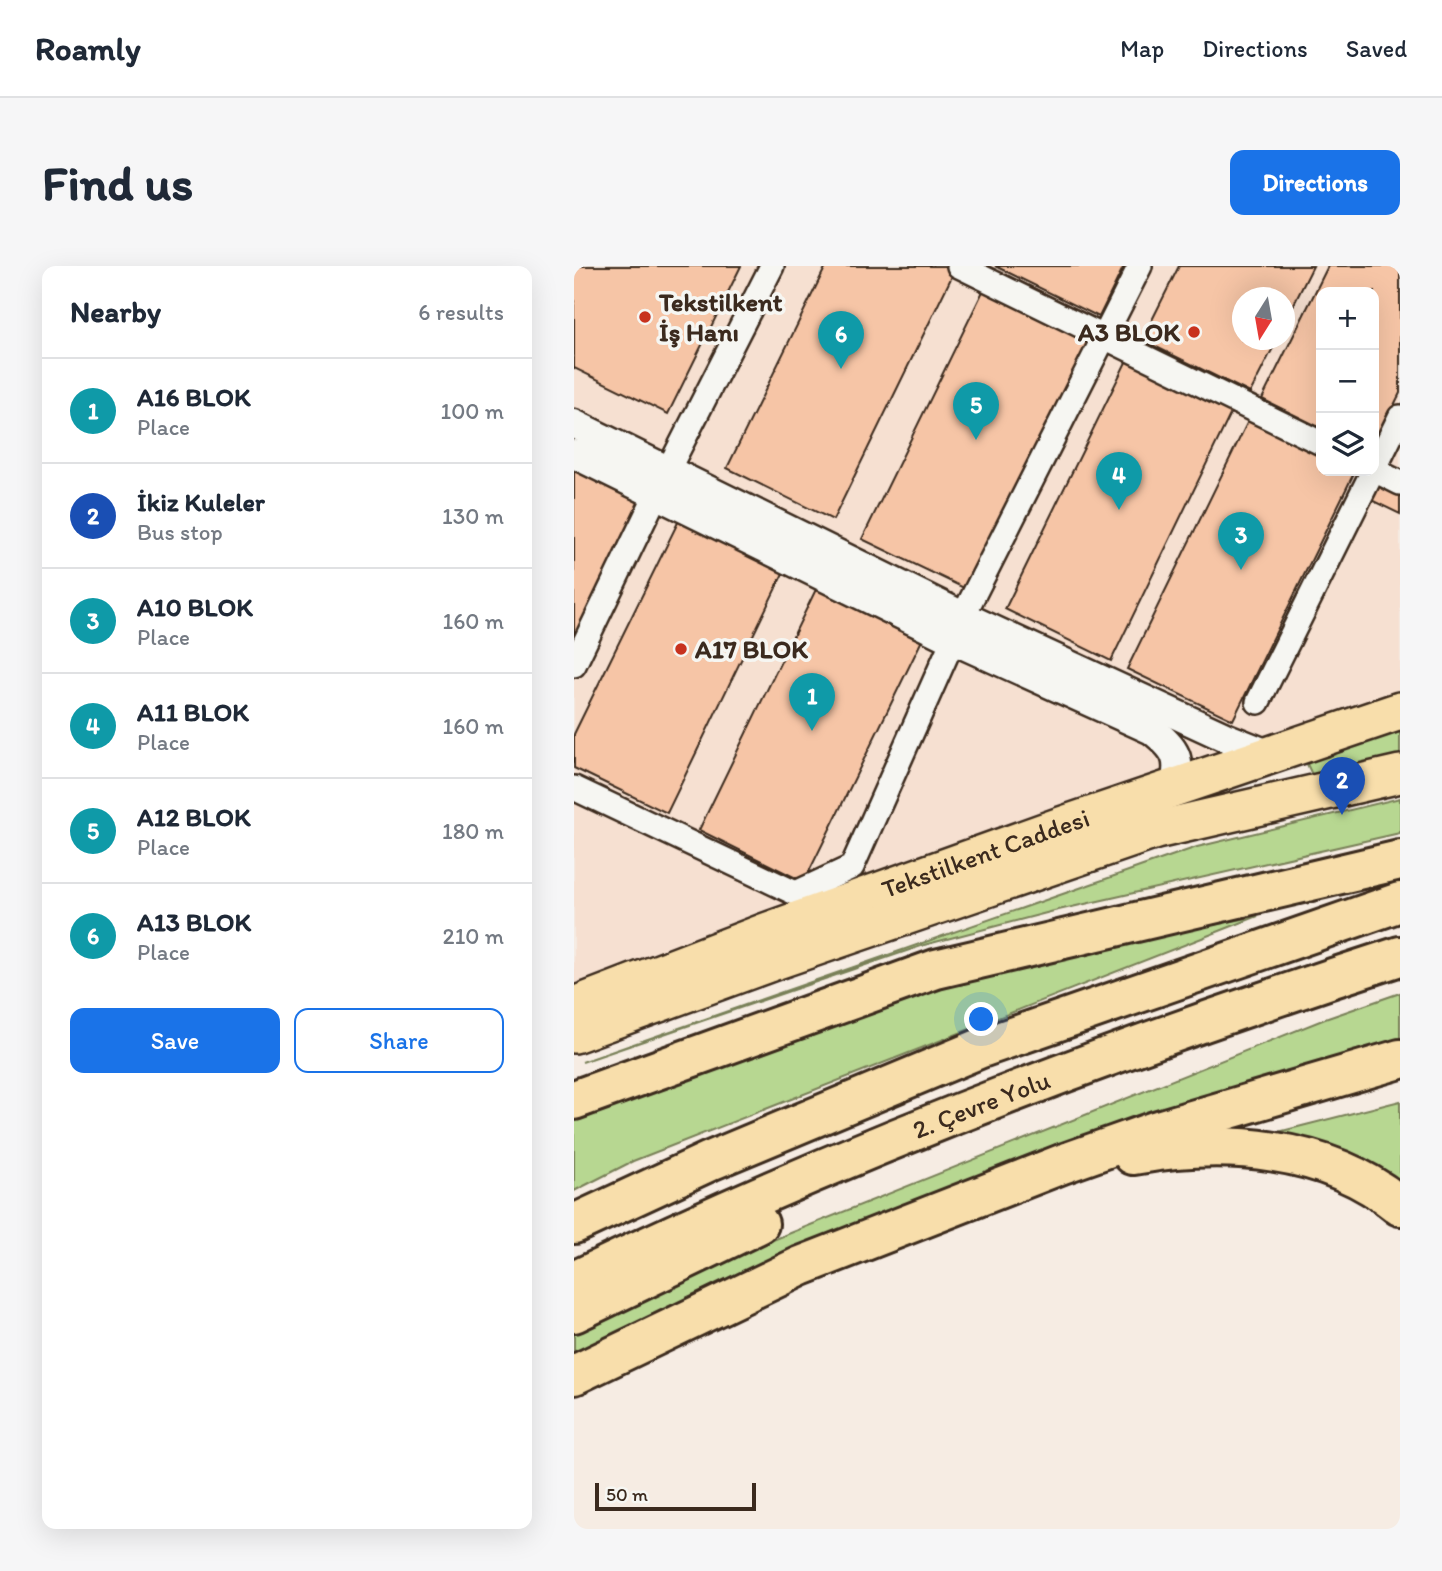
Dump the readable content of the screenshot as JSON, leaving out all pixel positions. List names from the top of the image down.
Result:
{
  "streets": {
    "highway": ["2. Çevre Yolu"],
    "main road": ["Tekstilkent Caddesi"]
  },
  "places": ["Tekstilkent İş Hanı", "A3 BLOK", "A17 BLOK"],
  "scale_bar": "50 m",
  "north": "bottom",
  "page": {
    "header": "Roamly",
    "nav": ["Map", "Directions", "Saved"],
    "buttons": [
      "Directions",
      ["Save", "Share"]
    ],
    "title": "Find us",
    "heading": ["Nearby", "6 results"],
    "map_buttons": ["+", "−"],
    "pins": [
      "6",
      "5",
      "4",
      "3",
      "1",
      "2"
    ],
    "list": [
      {
        "mark": "1",
        "name": "A16 BLOK",
        "note": "Place",
        "value": "100 m"
      },
      {
        "mark": "2",
        "name": "İkiz Kuleler",
        "note": "Bus stop",
        "value": "130 m"
      },
      {
        "mark": "3",
        "name": "A10 BLOK",
        "note": "Place",
        "value": "160 m"
      },
      {
        "mark": "4",
        "name": "A11 BLOK",
        "note": "Place",
        "value": "160 m"
      },
      {
        "mark": "5",
        "name": "A12 BLOK",
        "note": "Place",
        "value": "180 m"
      },
      {
        "mark": "6",
        "name": "A13 BLOK",
        "note": "Place",
        "value": "210 m"
      }
    ],
    "scale": "50 m"
  }
}
